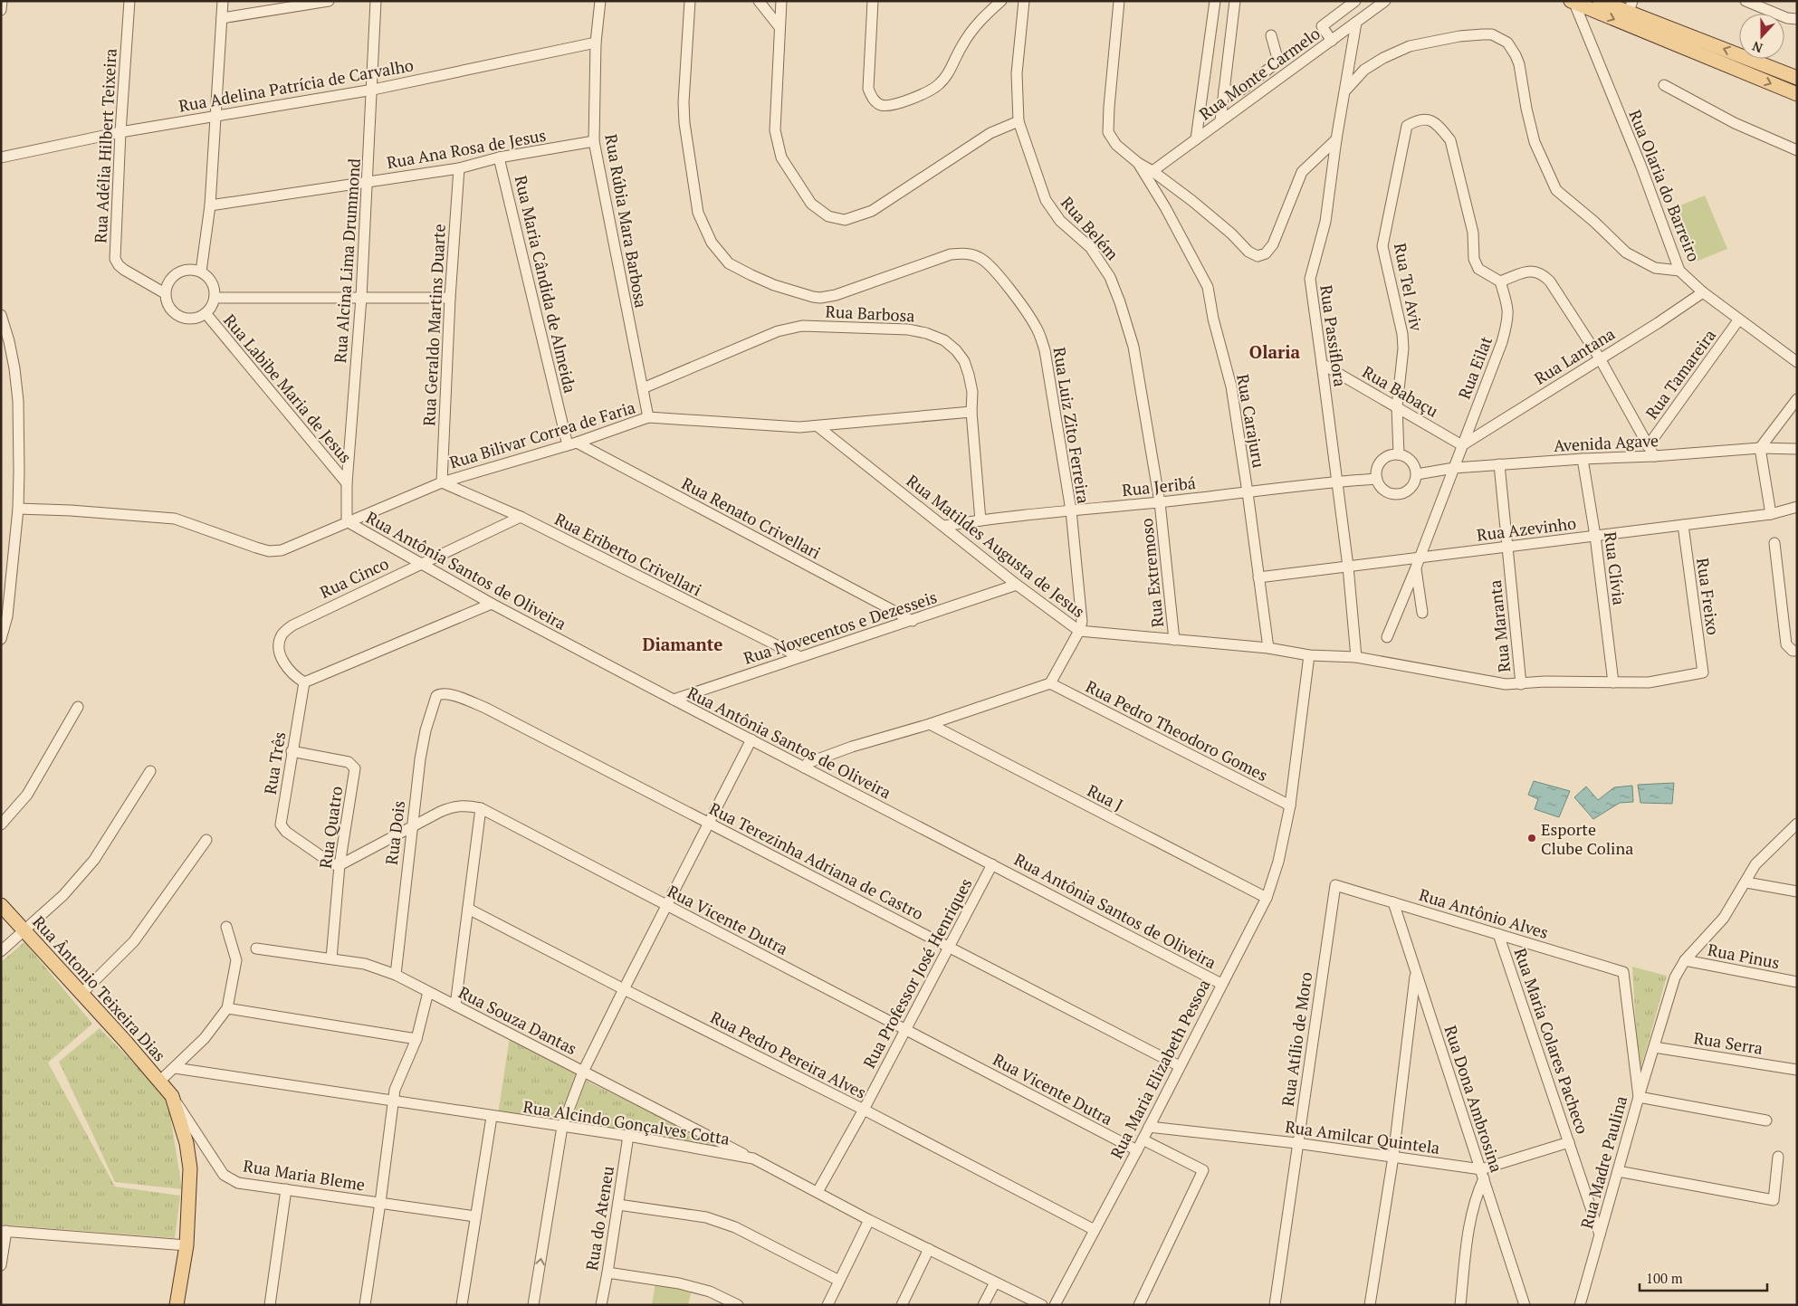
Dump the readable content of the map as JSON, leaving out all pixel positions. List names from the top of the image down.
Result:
{
  "streets": {
    "main road": ["Rua Ântonio Teixeira Dias"],
    "street": [
      "Rua Monte Carmelo",
      "Rua Adelina Patrícia de Carvalho",
      "Rua Adélia Hilbert Teixeira",
      "Rua Ana Rosa de Jesus",
      "Rua Olaria do Barreiro",
      "Rua Rúbia Mara Barbosa",
      "Rua Belém",
      "Rua Alcina Lima Drummond",
      "Rua Maria Cândida de Almeida",
      "Rua Tel Aviv",
      "Rua Barbosa",
      "Rua Geraldo Martins Duarte",
      "Rua Passiflora",
      "Rua Lantana",
      "Rua Eilat",
      "Rua Tamareira",
      "Rua Labibe Maria de Jesus",
      "Rua Babaçu",
      "Rua Carajuru",
      "Rua Luiz Zito Ferreira",
      "Rua Bilivar Correa de Faria",
      "Avenida Agave",
      "Rua Jeribá",
      "Rua Renato Crivellari",
      "Rua Azevinho",
      "Rua Matildes Augusta de Jesus",
      "Rua Eriberto Crivellari",
      "Rua Clívia",
      "Rua Antônia Santos de Oliveira",
      "Rua Extremoso",
      "Rua Cinco",
      "Rua Freixo",
      "Rua Maranta",
      "Rua Novecentos e Dezesseis",
      "Rua Pedro Theodoro Gomes",
      "Rua Três",
      "Rua J",
      "Rua Quatro",
      "Rua Dois",
      "Rua Terezinha Adriana de Castro",
      "Rua Antônio Alves",
      "Rua Vicente Dutra",
      "Rua Pinus",
      "Rua Professor José Henriques",
      "Rua Souza Dantas",
      "Rua Atílio de Moro",
      "Rua Maria Colares Pacheco",
      "Rua Serra",
      "Rua Pedro Pereira Alves",
      "Rua Maria Elizabeth Pessoa",
      "Rua Dona Ambrosina",
      "Rua Alcindo Gonçalves Cotta",
      "Rua Amilcar Quintela",
      "Rua Madre Paulina",
      "Rua Maria Bleme",
      "Rua do Ateneu"
    ]
  },
  "crossings": [
    ["Rua Monte Carmelo", "Rua Passiflora"],
    ["Rua Adelina Patrícia de Carvalho", "Rua Adélia Hilbert Teixeira"],
    ["Rua Adelina Patrícia de Carvalho", "Rua Rúbia Mara Barbosa"],
    ["Rua Adelina Patrícia de Carvalho", "Rua Alcina Lima Drummond"],
    ["Rua Adélia Hilbert Teixeira", "Rua Labibe Maria de Jesus"],
    ["Rua Ana Rosa de Jesus", "Rua Rúbia Mara Barbosa"],
    ["Rua Ana Rosa de Jesus", "Rua Alcina Lima Drummond"],
    ["Rua Ana Rosa de Jesus", "Rua Maria Cândida de Almeida"],
    ["Rua Ana Rosa de Jesus", "Rua Geraldo Martins Duarte"],
    ["Rua Olaria do Barreiro", "Rua Lantana"],
    ["Rua Olaria do Barreiro", "Rua Tamareira"],
    ["Rua Rúbia Mara Barbosa", "Rua Barbosa"],
    ["Rua Rúbia Mara Barbosa", "Rua Bilivar Correa de Faria"],
    ["Rua Belém", "Rua Jeribá"],
    ["Rua Belém", "Rua Extremoso"],
    ["Rua Alcina Lima Drummond", "Rua Labibe Maria de Jesus"],
    ["Rua Alcina Lima Drummond", "Rua Bilivar Correa de Faria"],
    ["Rua Alcina Lima Drummond", "Rua Antônia Santos de Oliveira"],
    ["Rua Maria Cândida de Almeida", "Rua Bilivar Correa de Faria"],
    ["Rua Maria Cândida de Almeida", "Rua Renato Crivellari"],
    ["Rua Tel Aviv", "Rua Eilat"],
    ["Rua Tel Aviv", "Rua Babaçu"],
    ["Rua Tel Aviv", "Avenida Agave"],
    ["Rua Tel Aviv", "Rua Jeribá"],
    ["Rua Barbosa", "Rua Bilivar Correa de Faria"],
    ["Rua Barbosa", "Rua Jeribá"],
    ["Rua Geraldo Martins Duarte", "Rua Bilivar Correa de Faria"],
    ["Rua Geraldo Martins Duarte", "Rua Eriberto Crivellari"],
    ["Rua Passiflora", "Rua Babaçu"],
    ["Rua Passiflora", "Rua Jeribá"],
    ["Rua Passiflora", "Rua Azevinho"],
    ["Rua Passiflora", "Rua Matildes Augusta de Jesus"],
    ["Rua Lantana", "Rua Eilat"],
    ["Rua Lantana", "Rua Babaçu"],
    ["Rua Eilat", "Rua Babaçu"],
    ["Rua Eilat", "Avenida Agave"],
    ["Rua Eilat", "Rua Azevinho"],
    ["Rua Carajuru", "Rua Jeribá"],
    ["Rua Carajuru", "Rua Azevinho"],
    ["Rua Carajuru", "Rua Matildes Augusta de Jesus"],
    ["Rua Luiz Zito Ferreira", "Rua Jeribá"],
    ["Rua Luiz Zito Ferreira", "Rua Matildes Augusta de Jesus"],
    ["Rua Bilivar Correa de Faria", "Rua Renato Crivellari"],
    ["Rua Bilivar Correa de Faria", "Rua Matildes Augusta de Jesus"],
    ["Rua Bilivar Correa de Faria", "Rua Eriberto Crivellari"],
    ["Rua Bilivar Correa de Faria", "Rua Antônia Santos de Oliveira"],
    ["Avenida Agave", "Rua Jeribá"],
    ["Avenida Agave", "Rua Clívia"],
    ["Avenida Agave", "Rua Maranta"],
    ["Rua Jeribá", "Rua Matildes Augusta de Jesus"],
    ["Rua Jeribá", "Rua Extremoso"],
    ["Rua Renato Crivellari", "Rua Novecentos e Dezesseis"],
    ["Rua Azevinho", "Rua Clívia"],
    ["Rua Azevinho", "Rua Freixo"],
    ["Rua Azevinho", "Rua Maranta"],
    ["Rua Matildes Augusta de Jesus", "Rua Extremoso"],
    ["Rua Matildes Augusta de Jesus", "Rua Maranta"],
    ["Rua Matildes Augusta de Jesus", "Rua Novecentos e Dezesseis"],
    ["Rua Matildes Augusta de Jesus", "Rua Maria Elizabeth Pessoa"],
    ["Rua Eriberto Crivellari", "Rua Cinco"],
    ["Rua Eriberto Crivellari", "Rua Novecentos e Dezesseis"],
    ["Rua Clívia", "Rua Maranta"],
    ["Rua Antônia Santos de Oliveira", "Rua Cinco"],
    ["Rua Antônia Santos de Oliveira", "Rua Novecentos e Dezesseis"],
    ["Rua Antônia Santos de Oliveira", "Rua Professor José Henriques"],
    ["Rua Antônia Santos de Oliveira", "Rua Maria Elizabeth Pessoa"],
    ["Rua Cinco", "Rua Três"],
    ["Rua Freixo", "Rua Maranta"],
    ["Rua Pedro Theodoro Gomes", "Rua Maria Elizabeth Pessoa"],
    ["Rua Três", "Rua Quatro"],
    ["Rua J", "Rua Maria Elizabeth Pessoa"],
    ["Rua Quatro", "Rua Souza Dantas"],
    ["Rua Dois", "Rua Terezinha Adriana de Castro"],
    ["Rua Dois", "Rua Souza Dantas"],
    ["Rua Terezinha Adriana de Castro", "Rua Professor José Henriques"],
    ["Rua Terezinha Adriana de Castro", "Rua Maria Elizabeth Pessoa"],
    ["Rua Antônio Alves", "Rua Atílio de Moro"],
    ["Rua Antônio Alves", "Rua Maria Colares Pacheco"],
    ["Rua Antônio Alves", "Rua Dona Ambrosina"],
    ["Rua Antônio Alves", "Rua Madre Paulina"],
    ["Rua Vicente Dutra", "Rua Professor José Henriques"],
    ["Rua Vicente Dutra", "Rua Maria Elizabeth Pessoa"],
    ["Rua Professor José Henriques", "Rua Pedro Pereira Alves"],
    ["Rua Professor José Henriques", "Rua Alcindo Gonçalves Cotta"],
    ["Rua Ântonio Teixeira Dias", "Rua Maria Bleme"],
    ["Rua Souza Dantas", "Rua Alcindo Gonçalves Cotta"],
    ["Rua Atílio de Moro", "Rua Amilcar Quintela"],
    ["Rua Maria Colares Pacheco", "Rua Amilcar Quintela"],
    ["Rua Maria Colares Pacheco", "Rua Madre Paulina"],
    ["Rua Pedro Pereira Alves", "Rua Maria Elizabeth Pessoa"],
    ["Rua Maria Elizabeth Pessoa", "Rua Amilcar Quintela"],
    ["Rua Dona Ambrosina", "Rua Amilcar Quintela"],
    ["Rua Alcindo Gonçalves Cotta", "Rua do Ateneu"]
  ],
  "districts": ["Olaria", "Diamante"],
  "places": ["Esporte Clube Colina"],
  "scale_bar": "100 m",
  "north": "bottom"
}
